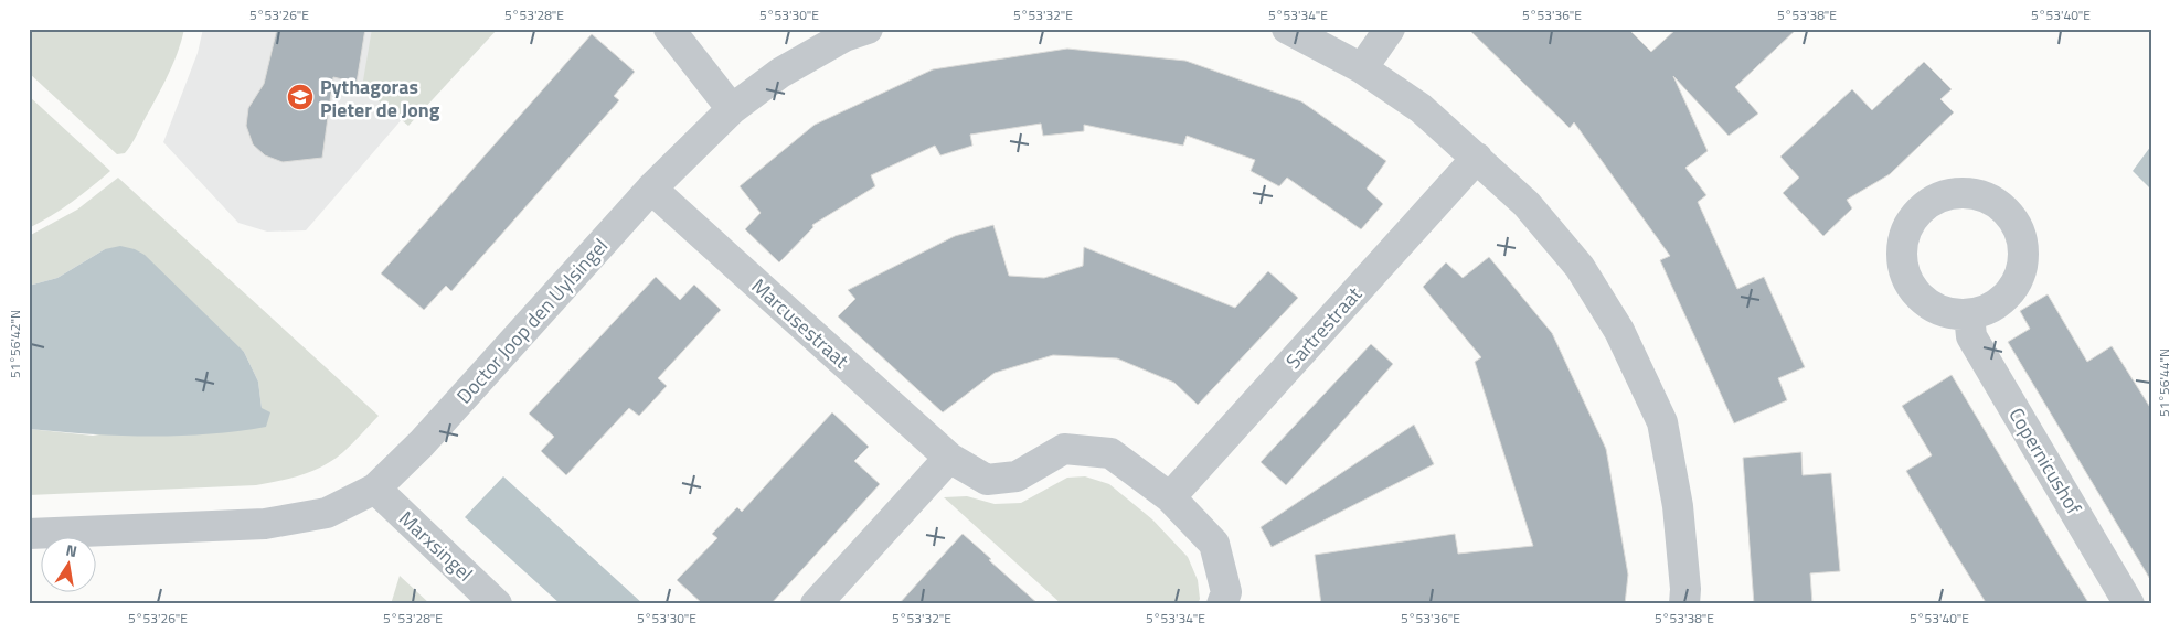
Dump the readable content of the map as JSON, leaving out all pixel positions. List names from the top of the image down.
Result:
{
  "streets": {
    "street": [
      "Doctor Joop den Uylsingel",
      "Marcusestraat",
      "Sartrestraat",
      "Copernicushof",
      "Marxsingel"
    ]
  },
  "crossings": [
    ["Doctor Joop den Uylsingel", "Marcusestraat"],
    ["Doctor Joop den Uylsingel", "Marxsingel"],
    ["Marcusestraat", "Sartrestraat"]
  ],
  "places": {
    "school or university": ["Pythagoras Pieter de Jong"]
  },
  "north": "top",
  "coordinates": [
    "5°53'26\"E",
    "5°53'28\"E",
    "5°53'30\"E",
    "5°53'32\"E",
    "5°53'34\"E",
    "5°53'36\"E",
    "5°53'38\"E",
    "5°53'40\"E",
    "51°56'42\"N",
    "51°56'44\"N"
  ]
}
